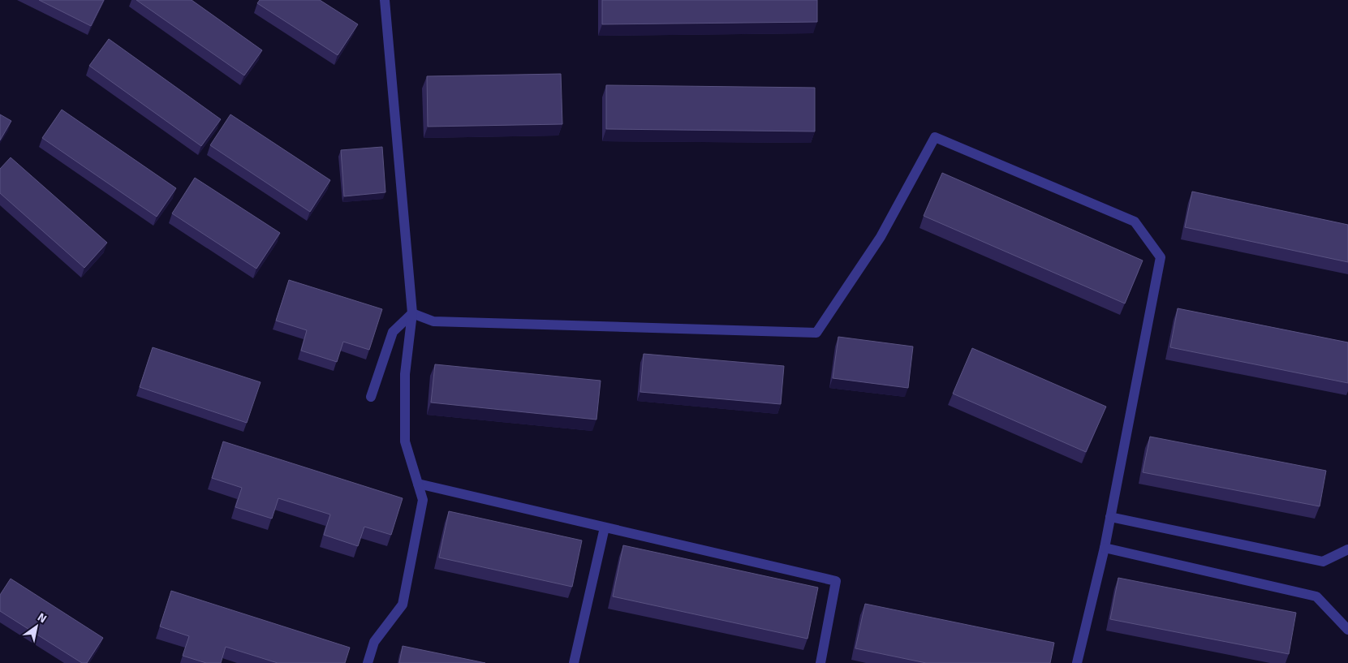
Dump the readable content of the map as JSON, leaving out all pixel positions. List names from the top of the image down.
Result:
{
  "north": "top right"
}
